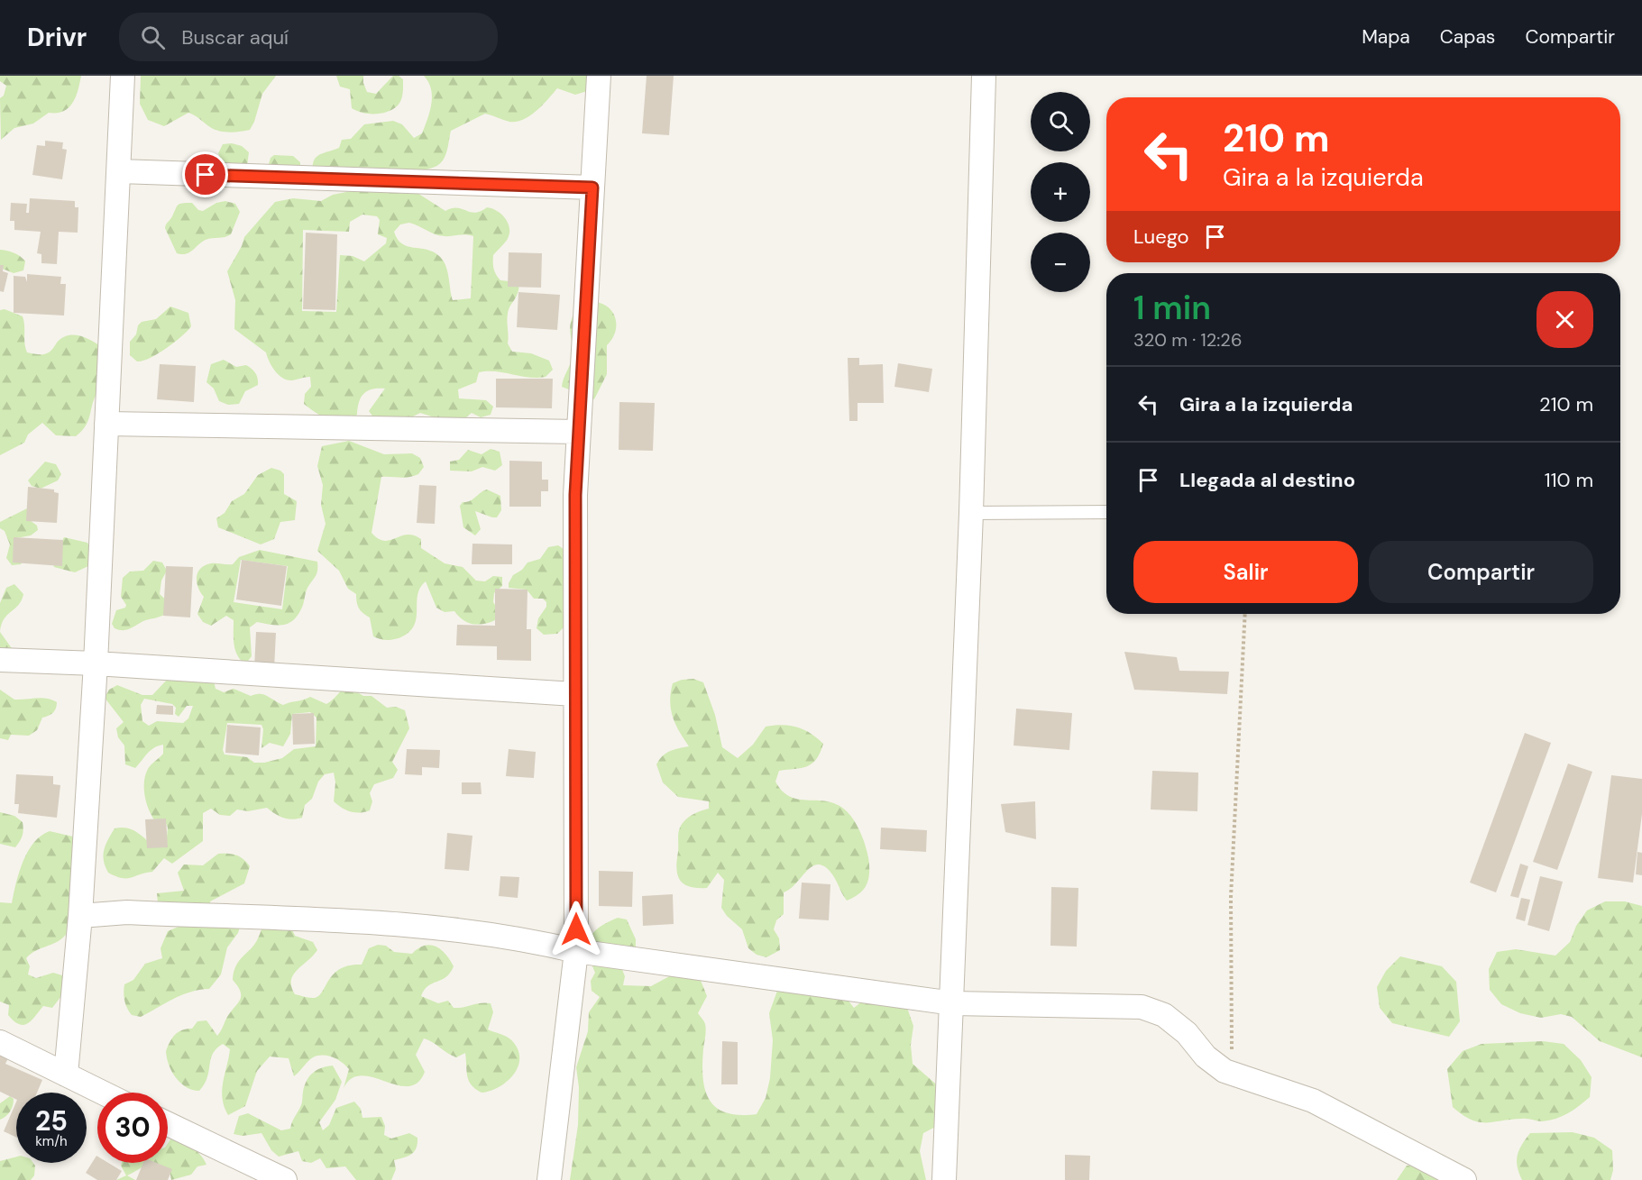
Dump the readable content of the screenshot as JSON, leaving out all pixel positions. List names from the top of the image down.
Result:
{
  "page": {
    "header": "Drivr",
    "search": "Buscar aquí",
    "nav": ["Mapa", "Capas", "Compartir"],
    "map_buttons": ["+", "−"],
    "turn": ["210 m", "Gira a la izquierda"],
    "then": "Luego",
    "heading": ["1 min", "320 m · 12:26"],
    "list": [
      {
        "name": "Gira a la izquierda",
        "value": "210 m"
      },
      {
        "name": "Llegada al destino",
        "value": "110 m"
      }
    ],
    "buttons": ["Salir", "Compartir"],
    "speed": "25 km/h",
    "limit": "30"
  }
}
